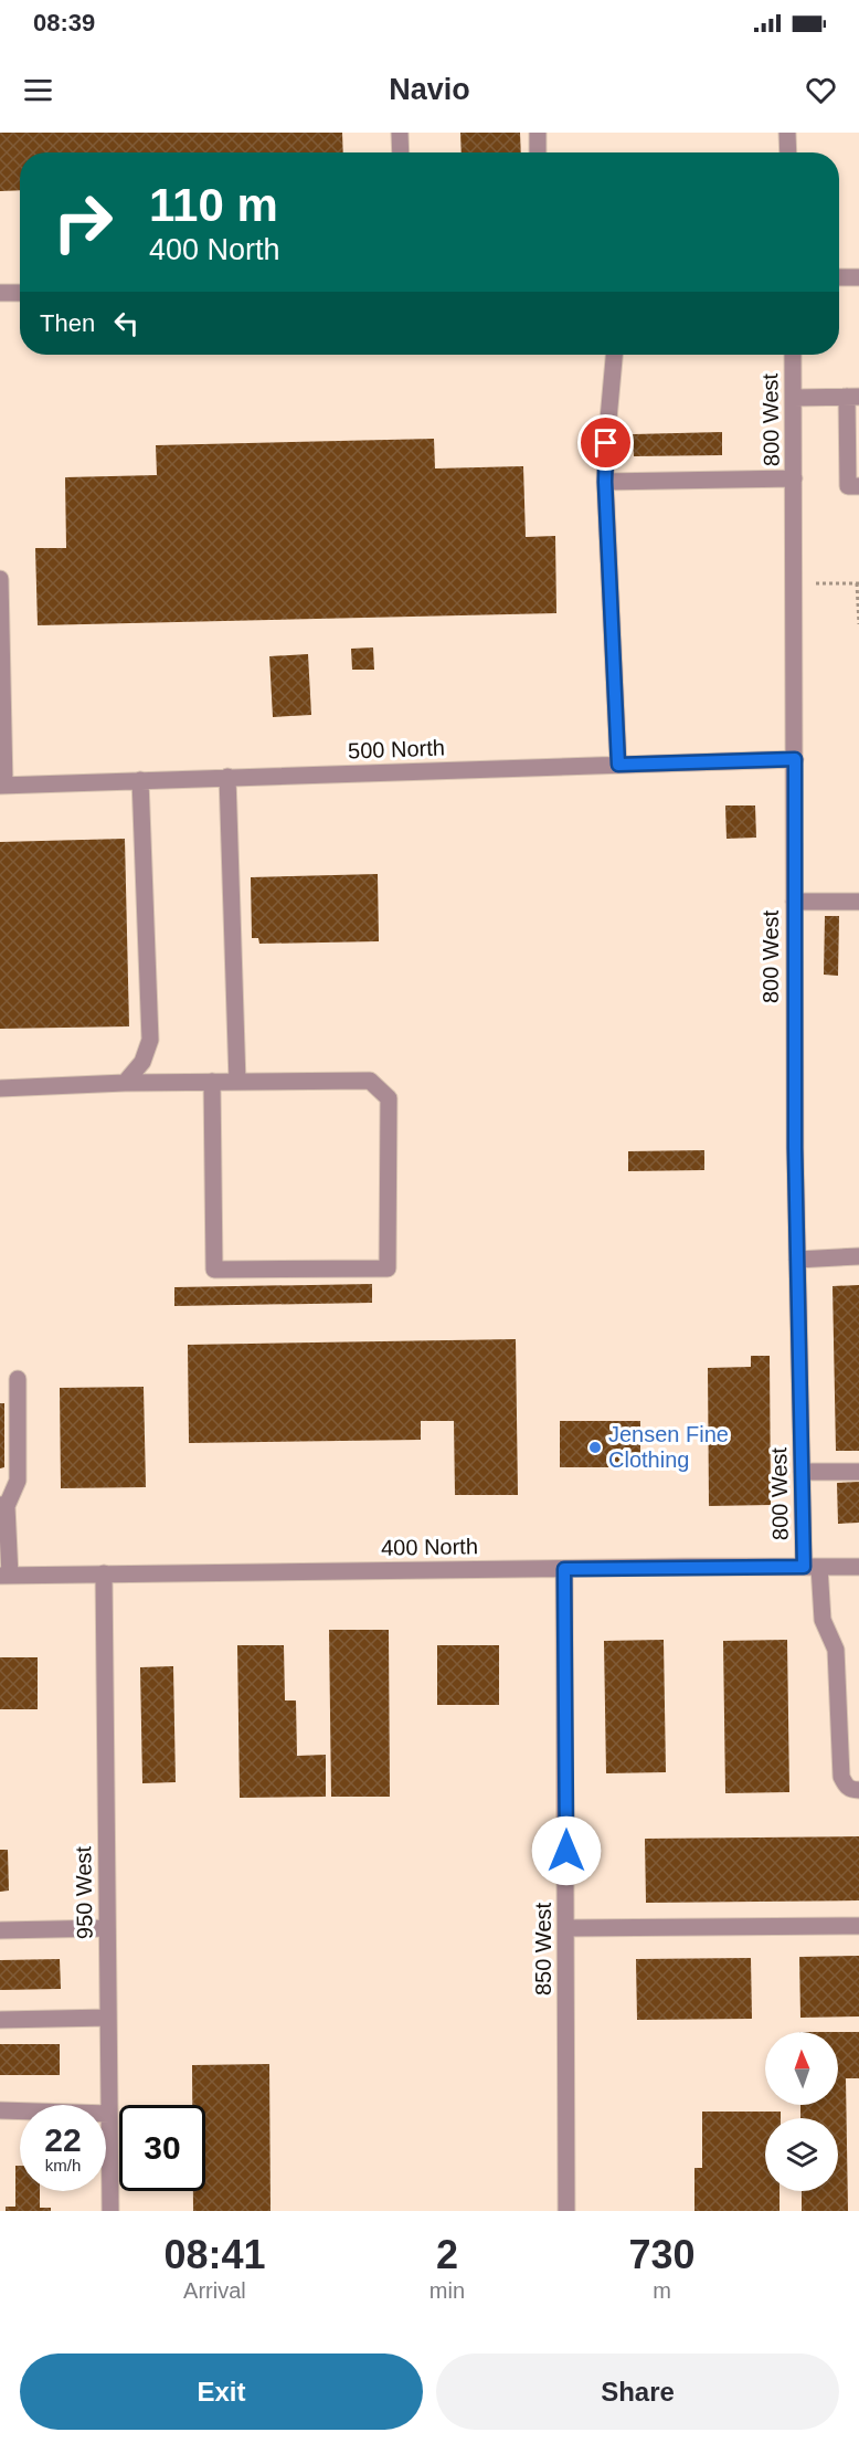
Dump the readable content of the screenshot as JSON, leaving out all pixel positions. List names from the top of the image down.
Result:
{
  "streets": {
    "street": [
      "800 West",
      "500 North",
      "400 North",
      "950 West",
      "850 West"
    ]
  },
  "crossings": [
    ["800 West", "500 North"],
    ["800 West", "400 North"],
    ["400 North", "950 West"],
    ["400 North", "850 West"]
  ],
  "places": ["Jensen Fine Clothing"],
  "north": "top",
  "page": {
    "status": "08:39",
    "header": "Navio",
    "turn": ["110 m", "400 North"],
    "then": "Then",
    "speed": "22 km/h",
    "limit": "30",
    "eta": [
      "08:41",
      "Arrival",
      "2",
      "min",
      "730",
      "m"
    ],
    "buttons": ["Exit", "Share"]
  }
}
